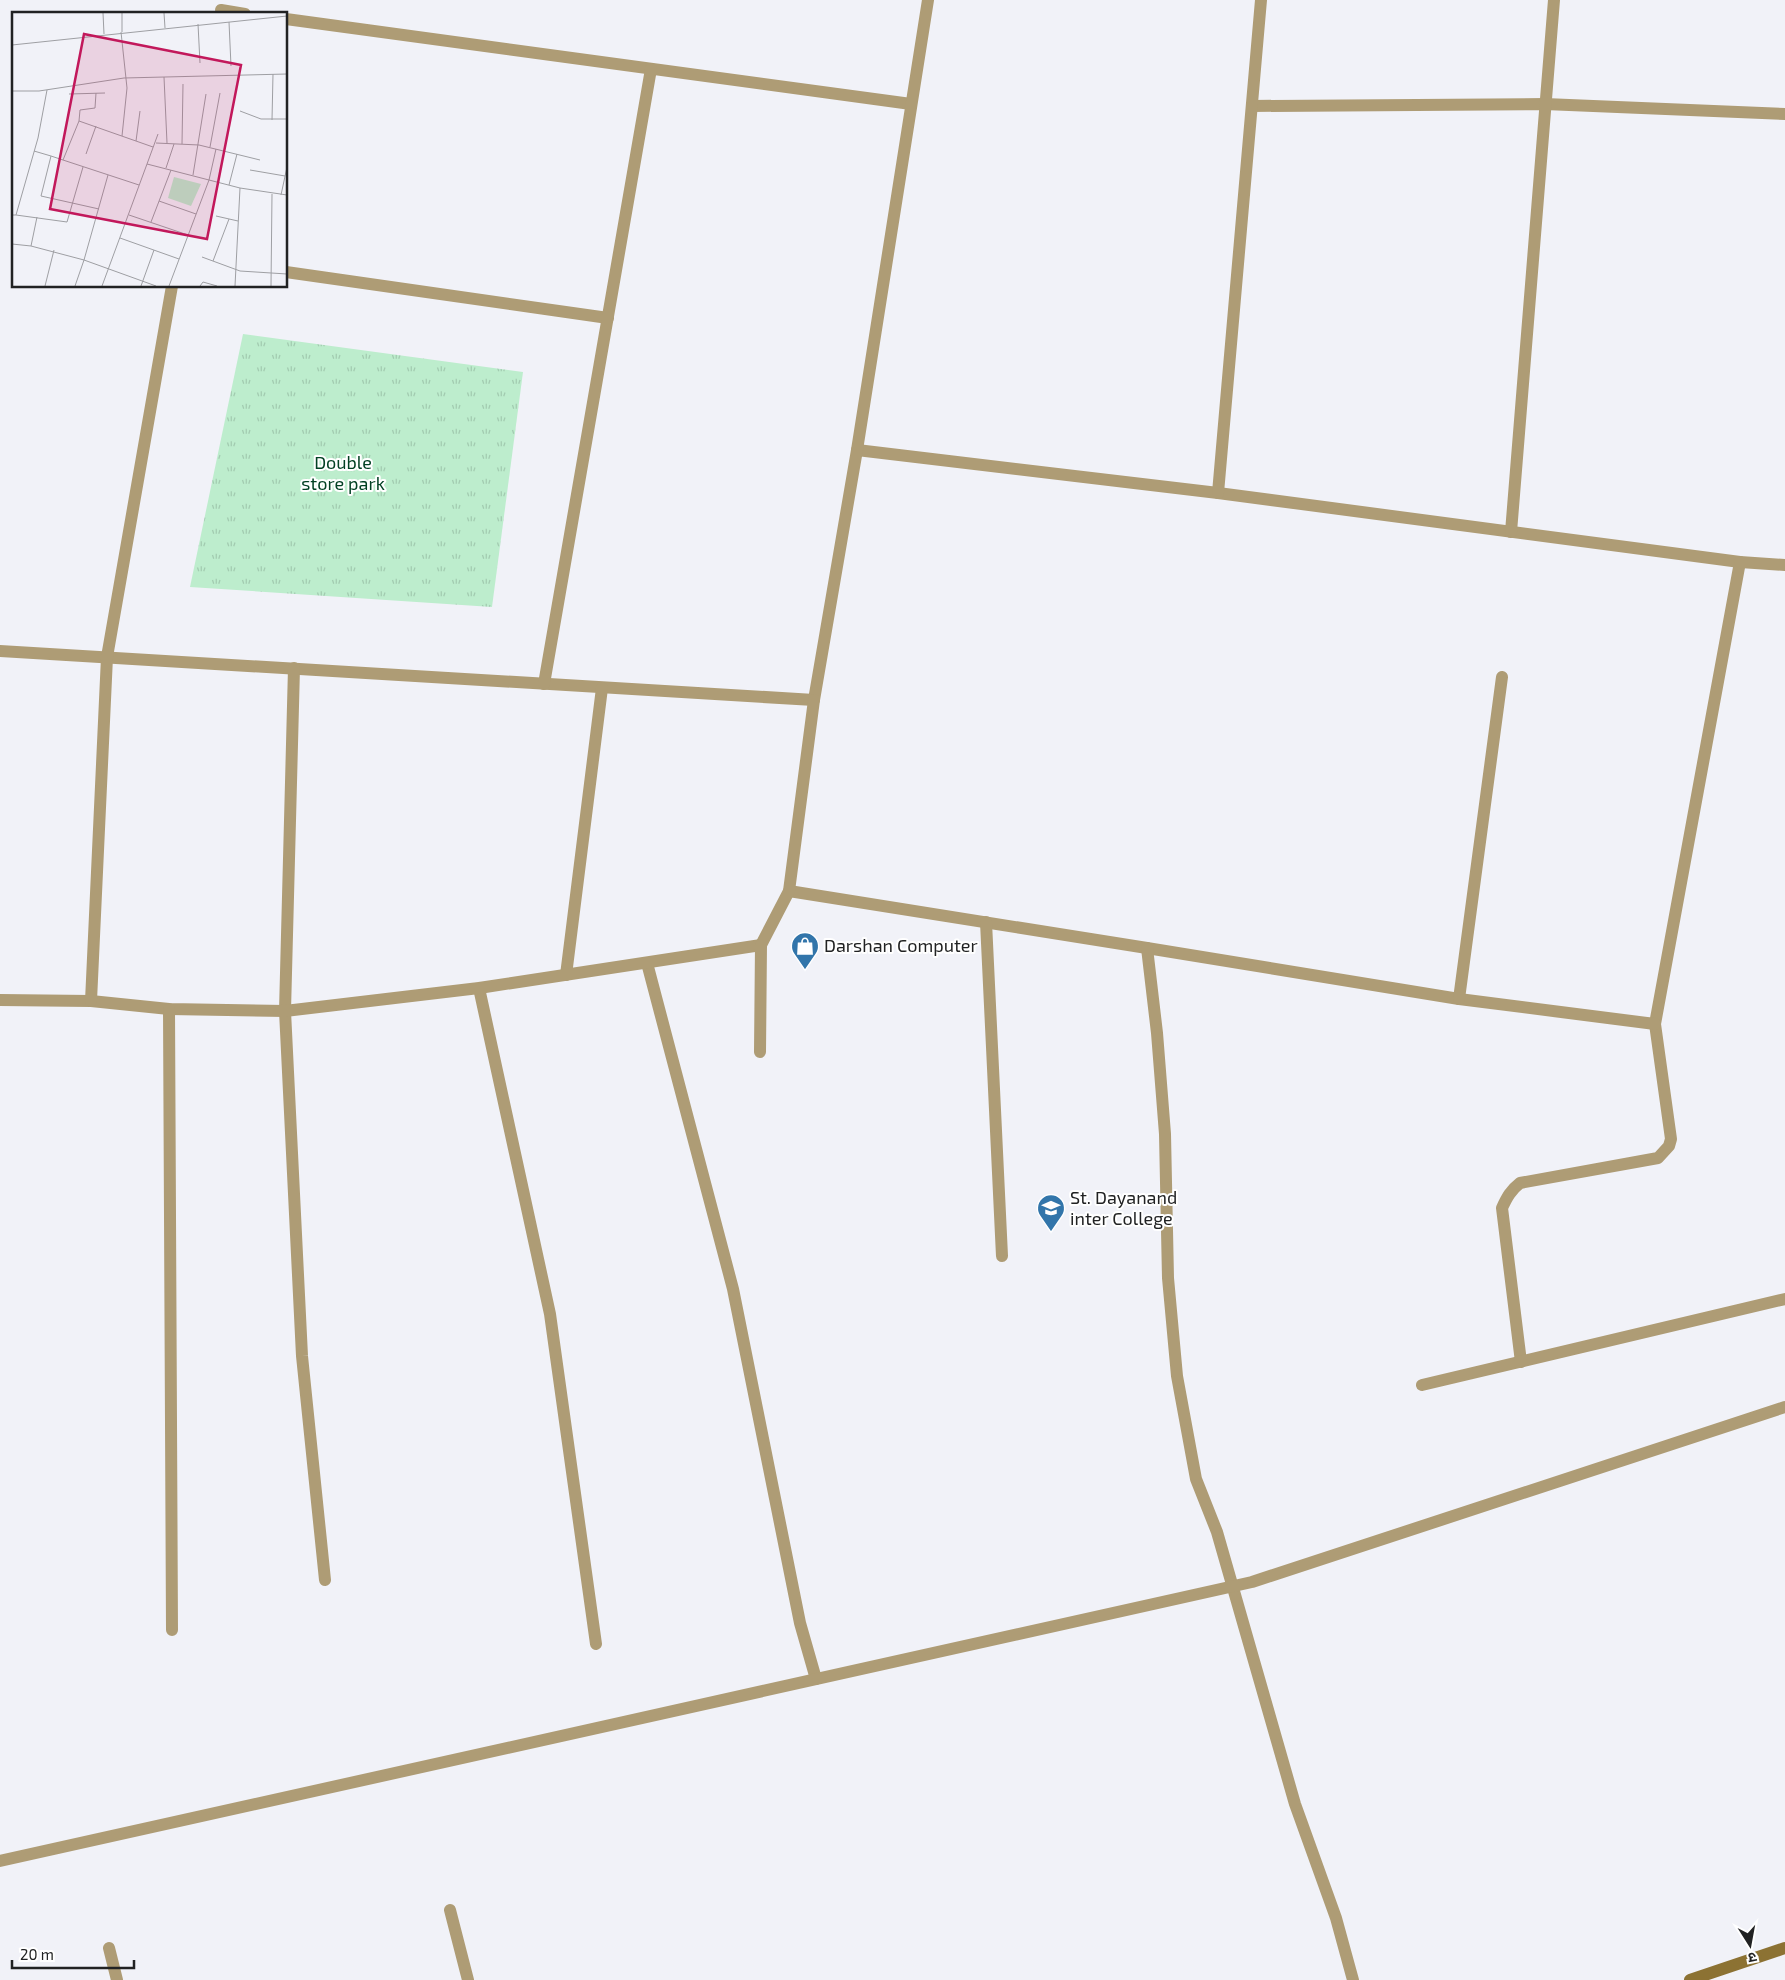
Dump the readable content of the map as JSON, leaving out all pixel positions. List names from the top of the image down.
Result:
{
  "parks": ["Double store park"],
  "places": {
    "shop": ["Darshan Computer"],
    "school or university": ["St. Dayanand inter College"]
  },
  "scale_bar": "20 m",
  "north": "bottom"
}
